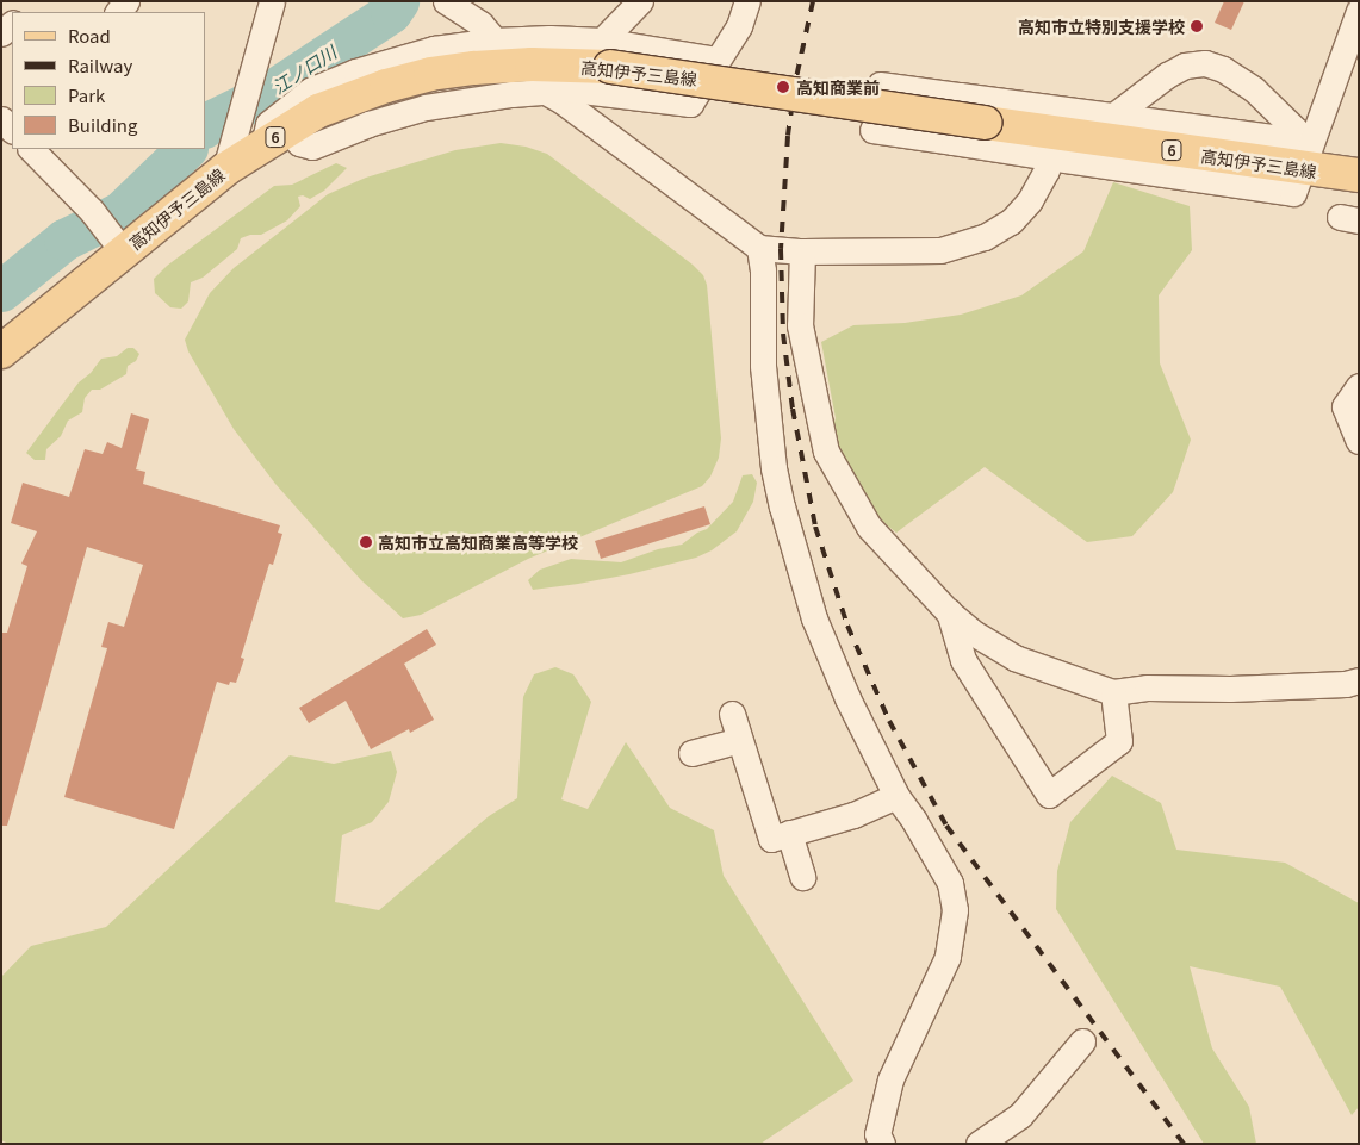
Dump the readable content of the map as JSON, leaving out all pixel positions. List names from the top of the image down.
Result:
{
  "streets": {
    "main road": ["高知伊予三島線", "6"]
  },
  "water": ["江ノ口川"],
  "places": ["高知市立特別支援学校", "高知商業前", "高知市立高知商業高等学校"],
  "legend": [
    "Road",
    "Railway",
    "Park",
    "Building"
  ]
}
